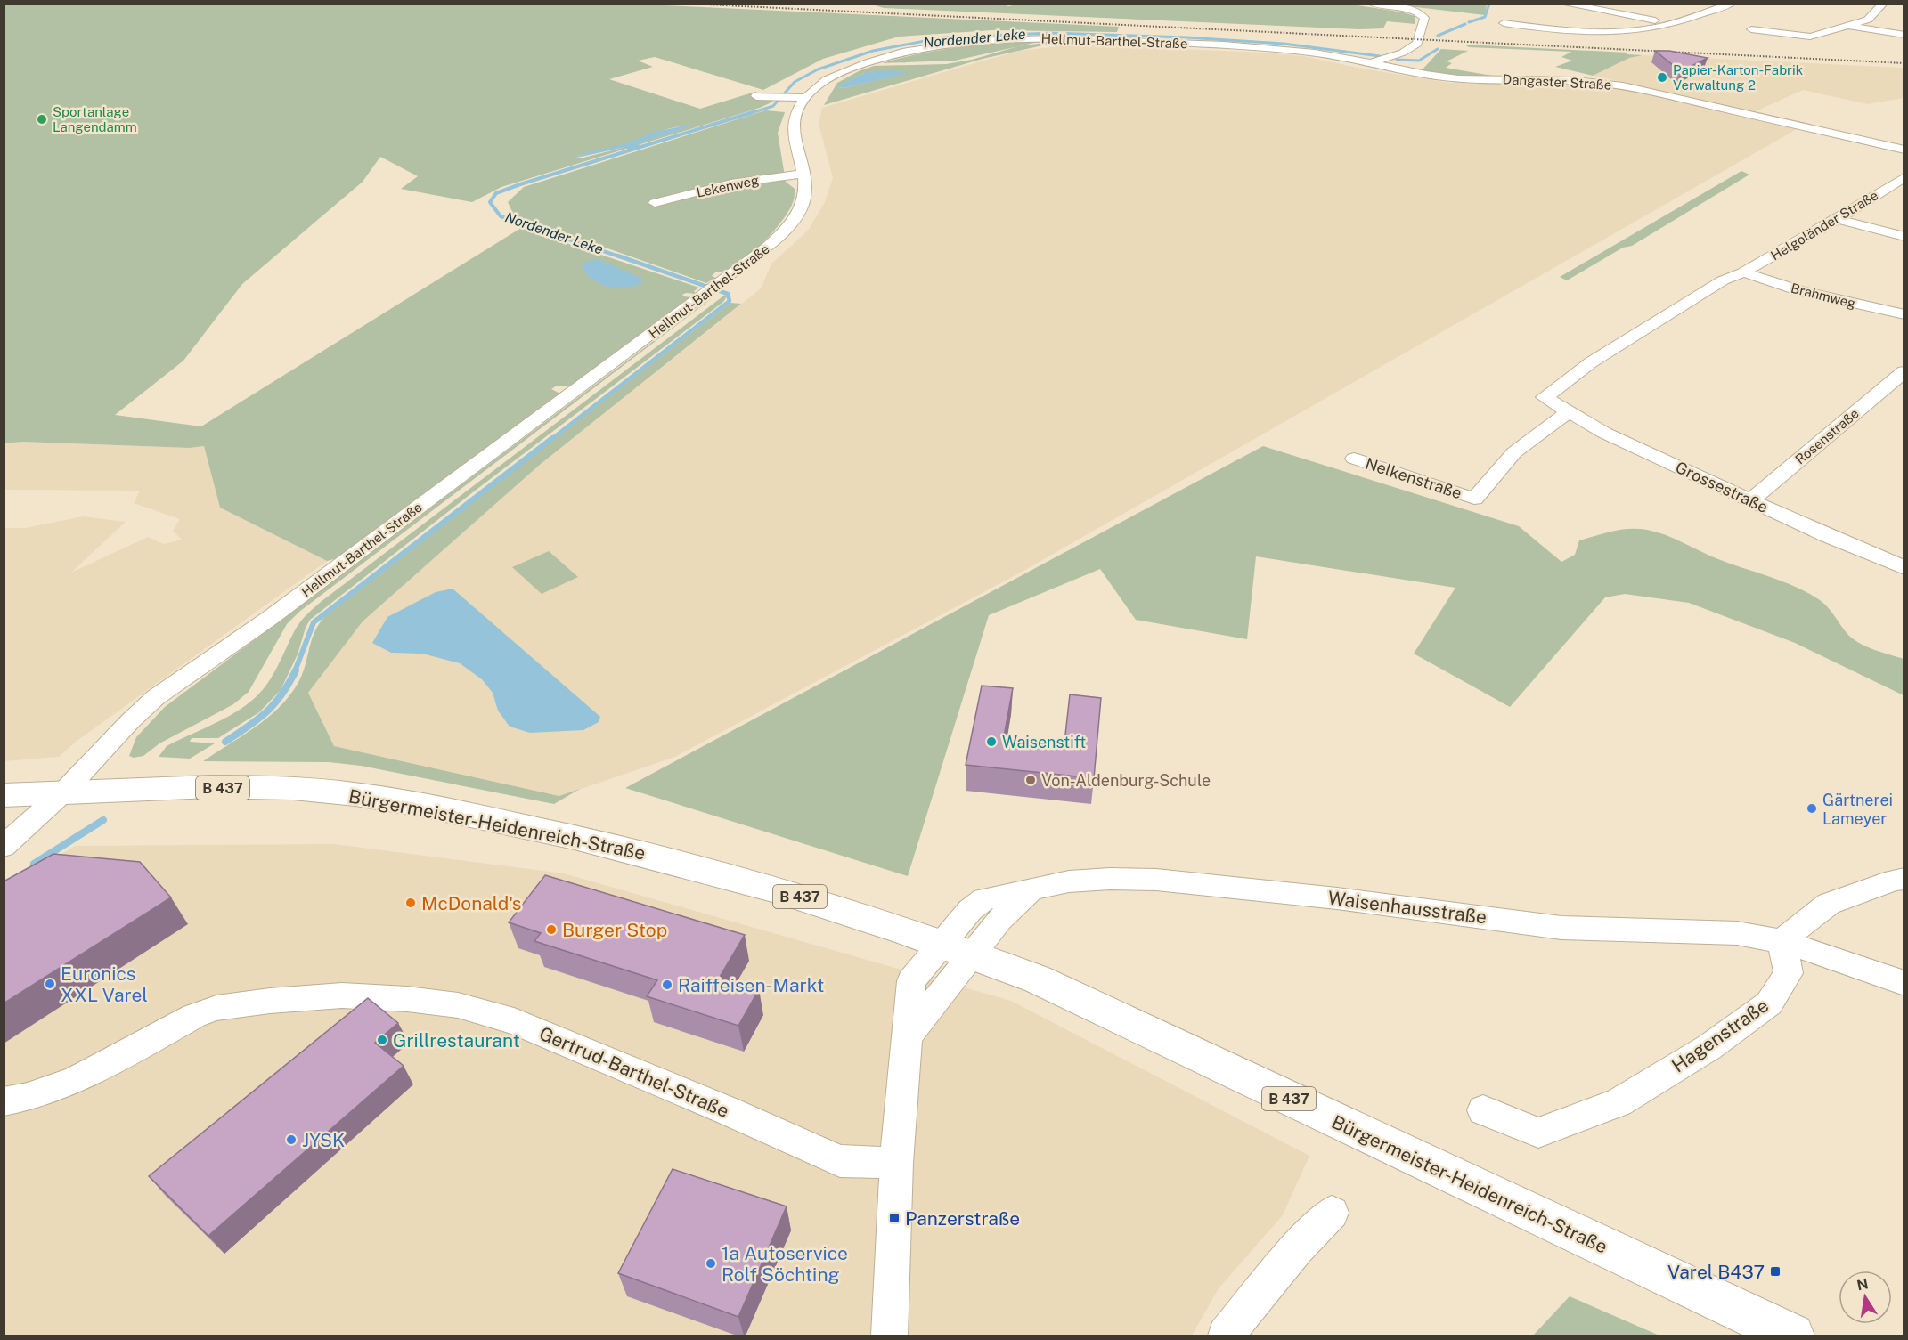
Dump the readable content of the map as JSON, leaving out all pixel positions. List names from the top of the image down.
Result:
{
  "streets": {
    "main road": ["B 437", "Bürgermeister-Heidenreich-Straße"],
    "street": [
      "Hellmut-Barthel-Straße",
      "Dangaster Straße",
      "Lekenweg",
      "Helgoländer Straße",
      "Brahmweg",
      "Rosenstraße",
      "Nelkenstraße",
      "Grossestraße",
      "Waisenhausstraße",
      "Hagenstraße",
      "Gertrud-Barthel-Straße"
    ]
  },
  "crossings": [
    ["Hellmut-Barthel-Straße", "Dangaster Straße"],
    ["Hellmut-Barthel-Straße", "Lekenweg"],
    ["Hellmut-Barthel-Straße", "B 437"],
    ["Hellmut-Barthel-Straße", "Bürgermeister-Heidenreich-Straße"],
    ["Helgoländer Straße", "Brahmweg"],
    ["Helgoländer Straße", "Grossestraße"],
    ["Brahmweg", "Grossestraße"],
    ["Rosenstraße", "Grossestraße"],
    ["Nelkenstraße", "Grossestraße"],
    ["B 437", "Bürgermeister-Heidenreich-Straße"],
    ["Bürgermeister-Heidenreich-Straße", "Waisenhausstraße"],
    ["Waisenhausstraße", "Hagenstraße"]
  ],
  "water": ["Nordender Leke"],
  "places": {
    "other": [
      "Papier-Karton-Fabrik Verwaltung 2",
      "Sportanlage Langendamm",
      "Waisenstift",
      "Von-Aldenburg-Schule",
      "Gärtnerei Lameyer",
      "McDonald's",
      "Burger Stop",
      "Euronics XXL Varel",
      "Raiffeisen-Markt",
      "Grillrestaurant",
      "JYSK",
      "1a Autoservice Rolf Söchting"
    ],
    "transit": ["Panzerstraße", "Varel B437"]
  },
  "north": "top"
}
